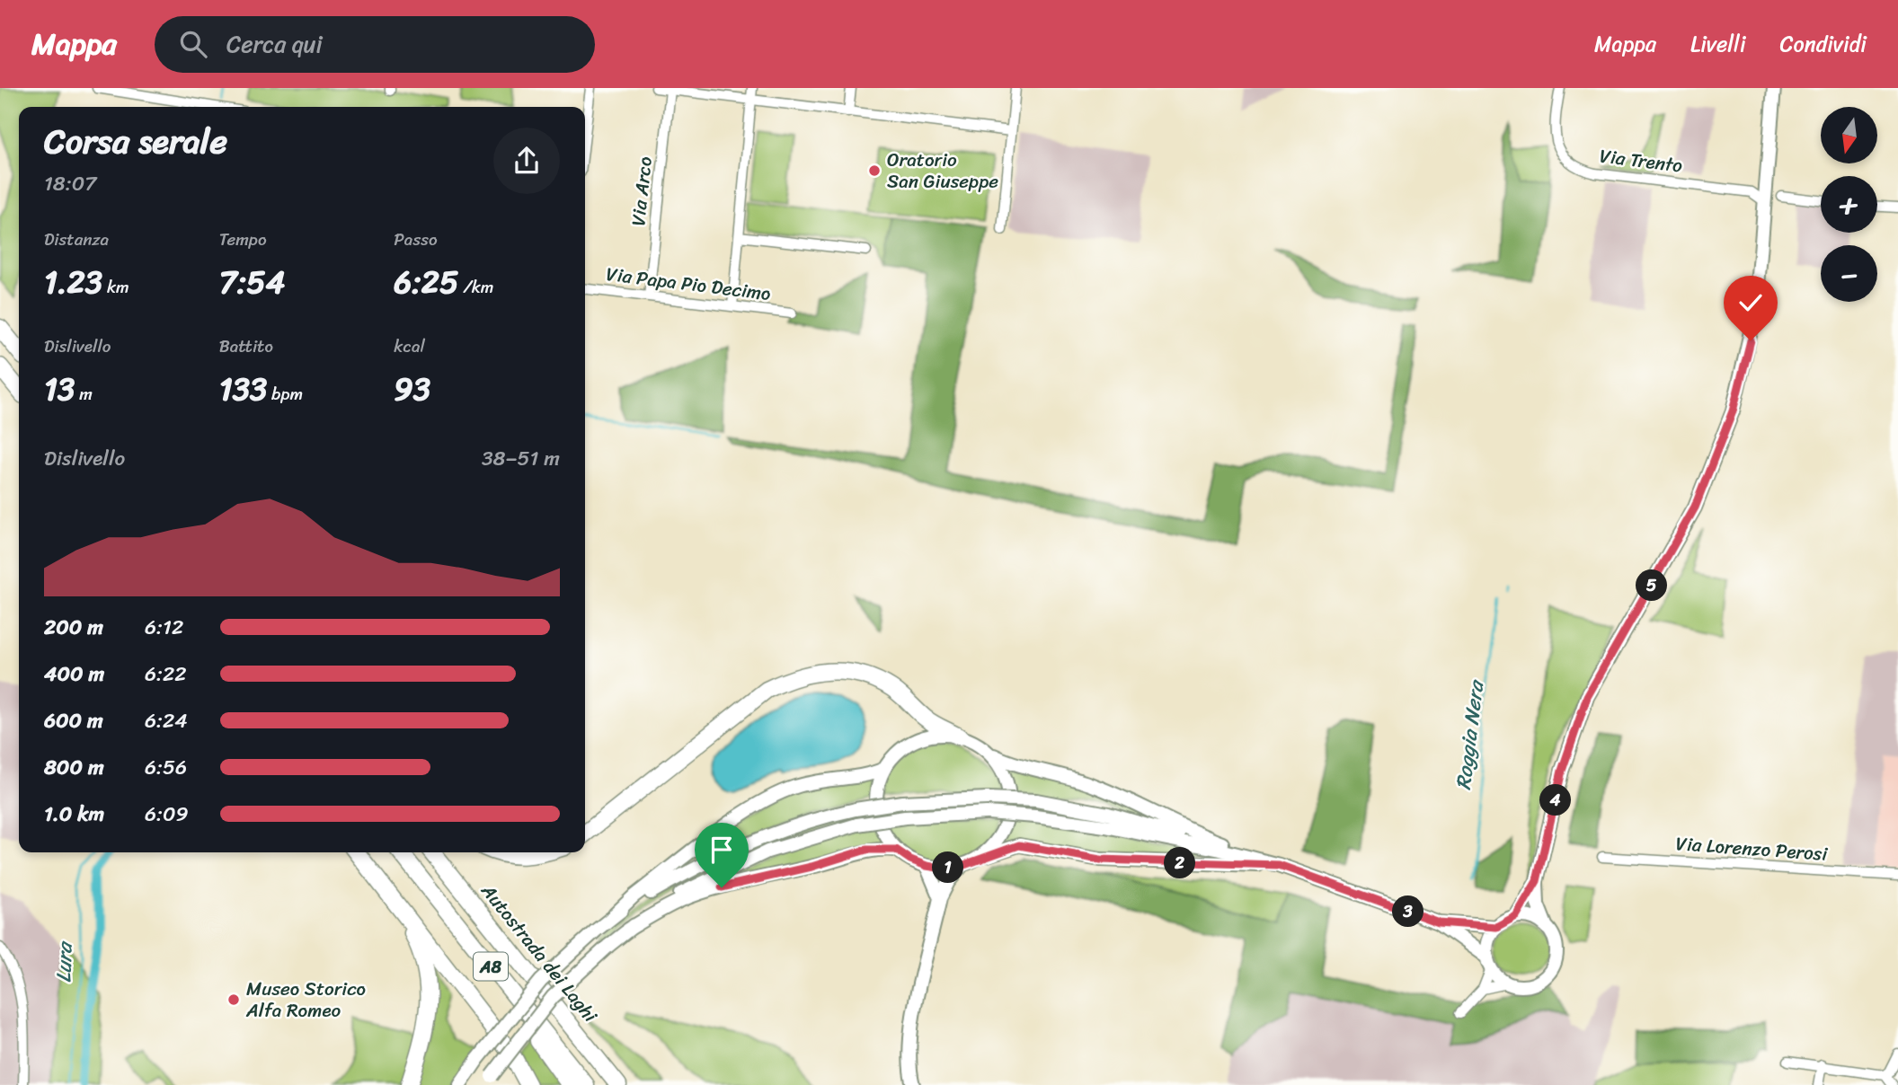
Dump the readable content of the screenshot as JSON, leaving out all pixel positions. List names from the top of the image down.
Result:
{
  "streets": {
    "highway": ["Autostrada dei Laghi", "A8"],
    "street": [
      "Via Trento",
      "Via Arco",
      "Via Papa Pio Decimo",
      "Via Lorenzo Perosi"
    ]
  },
  "crossings": [
    ["Via Arco", "Via Papa Pio Decimo"]
  ],
  "water": ["Roggia Nera", "Lura"],
  "places": ["Oratorio San Giuseppe", "Museo Storico Alfa Romeo"],
  "north": "bottom",
  "page": {
    "header": "Mappa",
    "search": "Cerca qui",
    "nav": ["Mappa", "Livelli", "Condividi"],
    "map_buttons": ["+", "−"],
    "heading": ["Corsa serale", "18:07"],
    "stats": [
      ["Distanza", "1.23 km"],
      ["Tempo", "7:54"],
      ["Passo", "6:25 /km"],
      ["Dislivello", "13 m"],
      ["Battito", "133 bpm"],
      ["kcal", "93"]
    ],
    "chart": ["Dislivello", "38–51 m"],
    "pins": [
      "5",
      "4",
      "2",
      "1",
      "3"
    ],
    "list": [
      {
        "name": "200 m",
        "note": "6:12"
      },
      {
        "name": "400 m",
        "note": "6:22"
      },
      {
        "name": "600 m",
        "note": "6:24"
      },
      {
        "name": "800 m",
        "note": "6:56"
      },
      {
        "name": "1.0 km",
        "note": "6:09"
      }
    ]
  }
}
